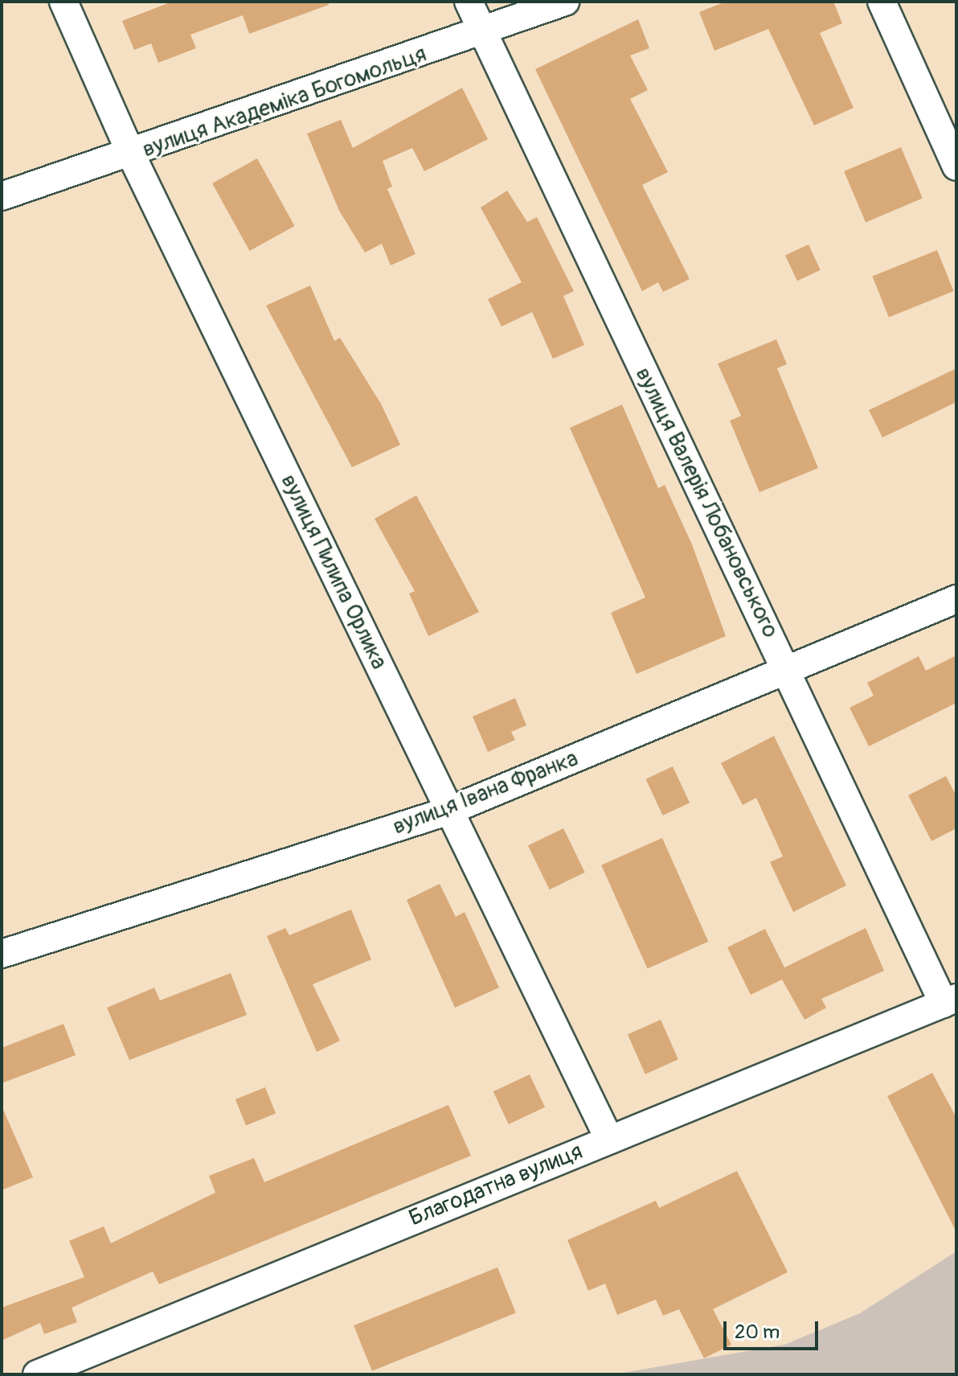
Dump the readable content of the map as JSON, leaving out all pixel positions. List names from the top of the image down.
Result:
{
  "streets": {
    "street": [
      "вулиця Академіка Богомольця",
      "вулиця Валерія Лобановського",
      "вулиця Пилипа Орлика",
      "вулиця Івана Франка",
      "Благодатна вулиця"
    ]
  },
  "crossings": [
    ["вулиця Академіка Богомольця", "вулиця Валерія Лобановського"],
    ["вулиця Академіка Богомольця", "вулиця Пилипа Орлика"],
    ["вулиця Валерія Лобановського", "вулиця Івана Франка"],
    ["вулиця Валерія Лобановського", "Благодатна вулиця"],
    ["вулиця Пилипа Орлика", "вулиця Івана Франка"],
    ["вулиця Пилипа Орлика", "Благодатна вулиця"]
  ],
  "scale_bar": "20 m"
}
